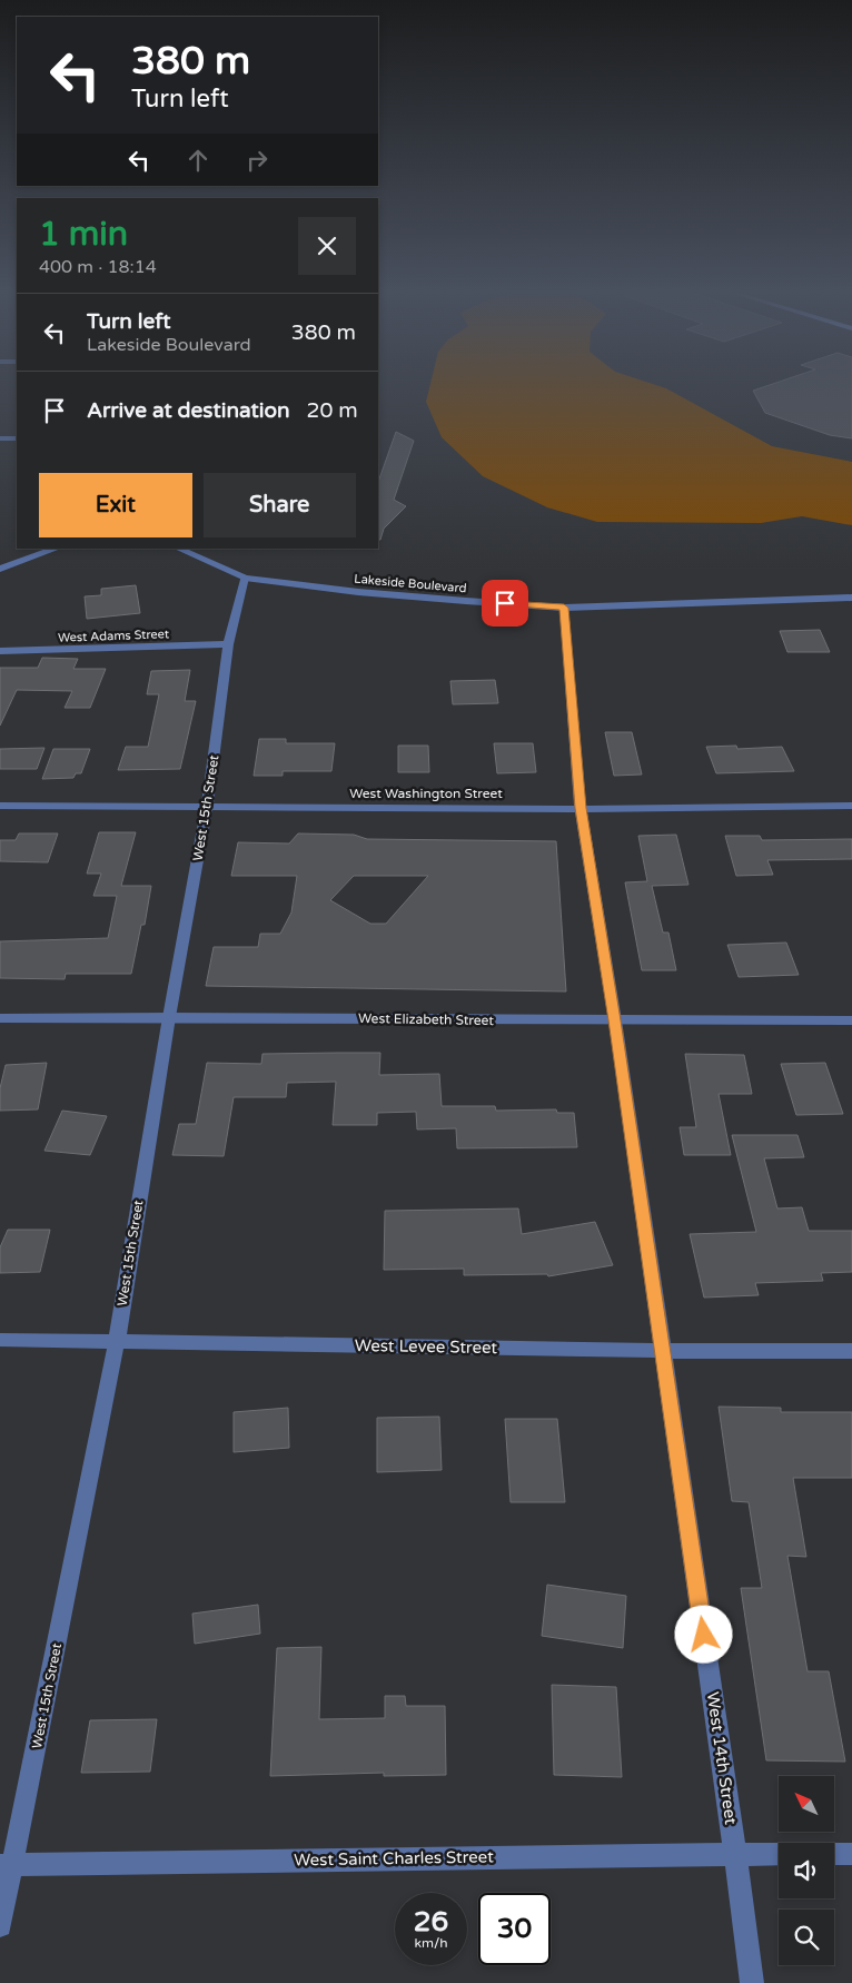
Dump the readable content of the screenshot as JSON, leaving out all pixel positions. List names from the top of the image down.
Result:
{
  "streets": {
    "street": [
      "Lakeside Boulevard",
      "West Adams Street",
      "West Washington Street",
      "West 15th Street",
      "West Elizabeth Street",
      "West Levee Street",
      "West 14th Street",
      "West Saint Charles Street"
    ]
  },
  "crossings": [
    ["Lakeside Boulevard", "West 15th Street"],
    ["Lakeside Boulevard", "West 14th Street"],
    ["West Adams Street", "West 15th Street"],
    ["West Washington Street", "West 15th Street"],
    ["West Washington Street", "West 14th Street"],
    ["West 15th Street", "West Elizabeth Street"],
    ["West 15th Street", "West Levee Street"],
    ["West 15th Street", "West Saint Charles Street"],
    ["West Elizabeth Street", "West 14th Street"],
    ["West Levee Street", "West 14th Street"],
    ["West 14th Street", "West Saint Charles Street"]
  ],
  "north": "top left",
  "page": {
    "turn": ["380 m", "Turn left"],
    "heading": ["1 min", "400 m · 18:14"],
    "list": [
      {
        "name": "Turn left",
        "note": "Lakeside Boulevard",
        "value": "380 m"
      },
      {
        "name": "Arrive at destination",
        "value": "20 m"
      }
    ],
    "buttons": ["Exit", "Share"],
    "speed": "26 km/h",
    "limit": "30"
  }
}
